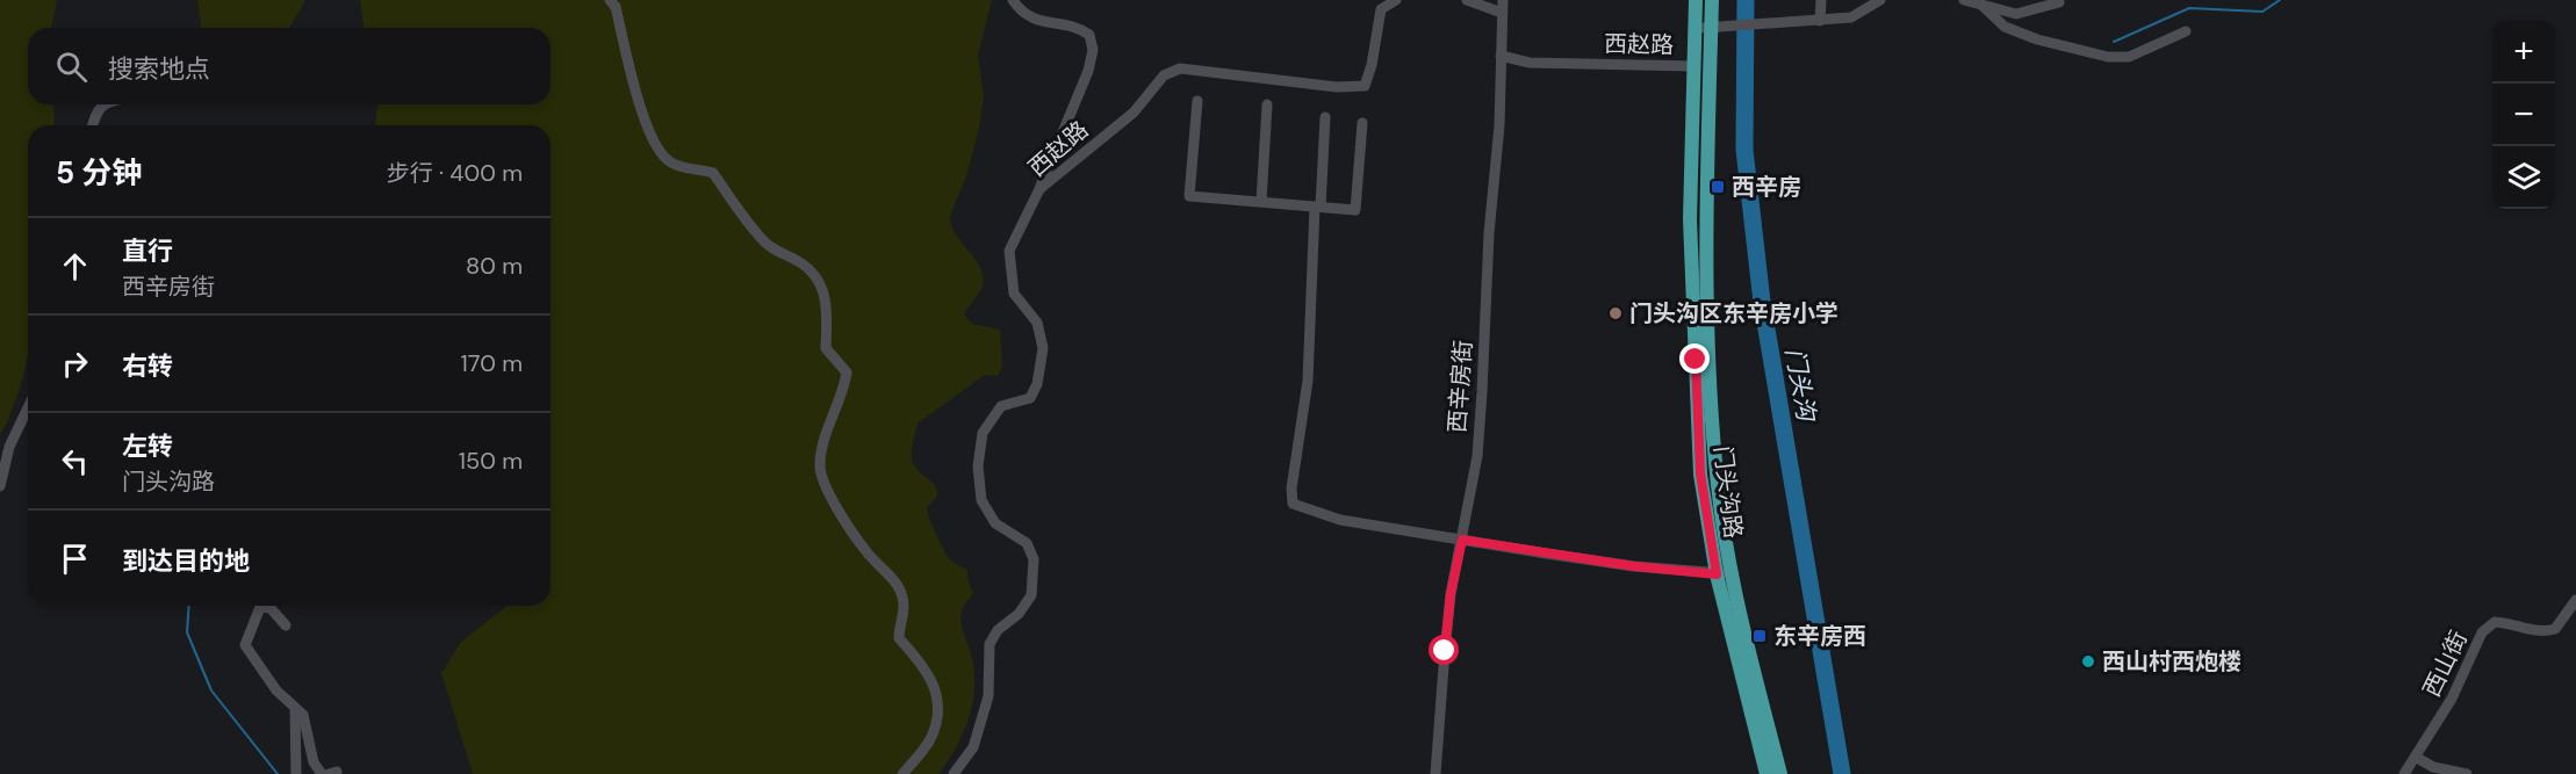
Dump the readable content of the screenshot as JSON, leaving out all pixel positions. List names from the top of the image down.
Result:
{
  "streets": {
    "main road": ["门头沟路"],
    "street": ["西赵路", "西辛房街", "西山街"]
  },
  "crossings": [
    ["西赵路", "西辛房街"],
    ["西赵路", "门头沟路"]
  ],
  "water": ["门头沟"],
  "places": {
    "transit": ["西辛房", "东辛房西"],
    "other": ["门头沟区东辛房小学", "西山村西炮楼"]
  },
  "page": {
    "map_buttons": ["+", "−"],
    "search": "搜索地点",
    "heading": ["5 分钟", "步行 · 400 m"],
    "list": [
      ["直行", "西辛房街", "80 m"],
      ["右转", "170 m"],
      ["左转", "门头沟路", "150 m"],
      "到达目的地"
    ]
  }
}
